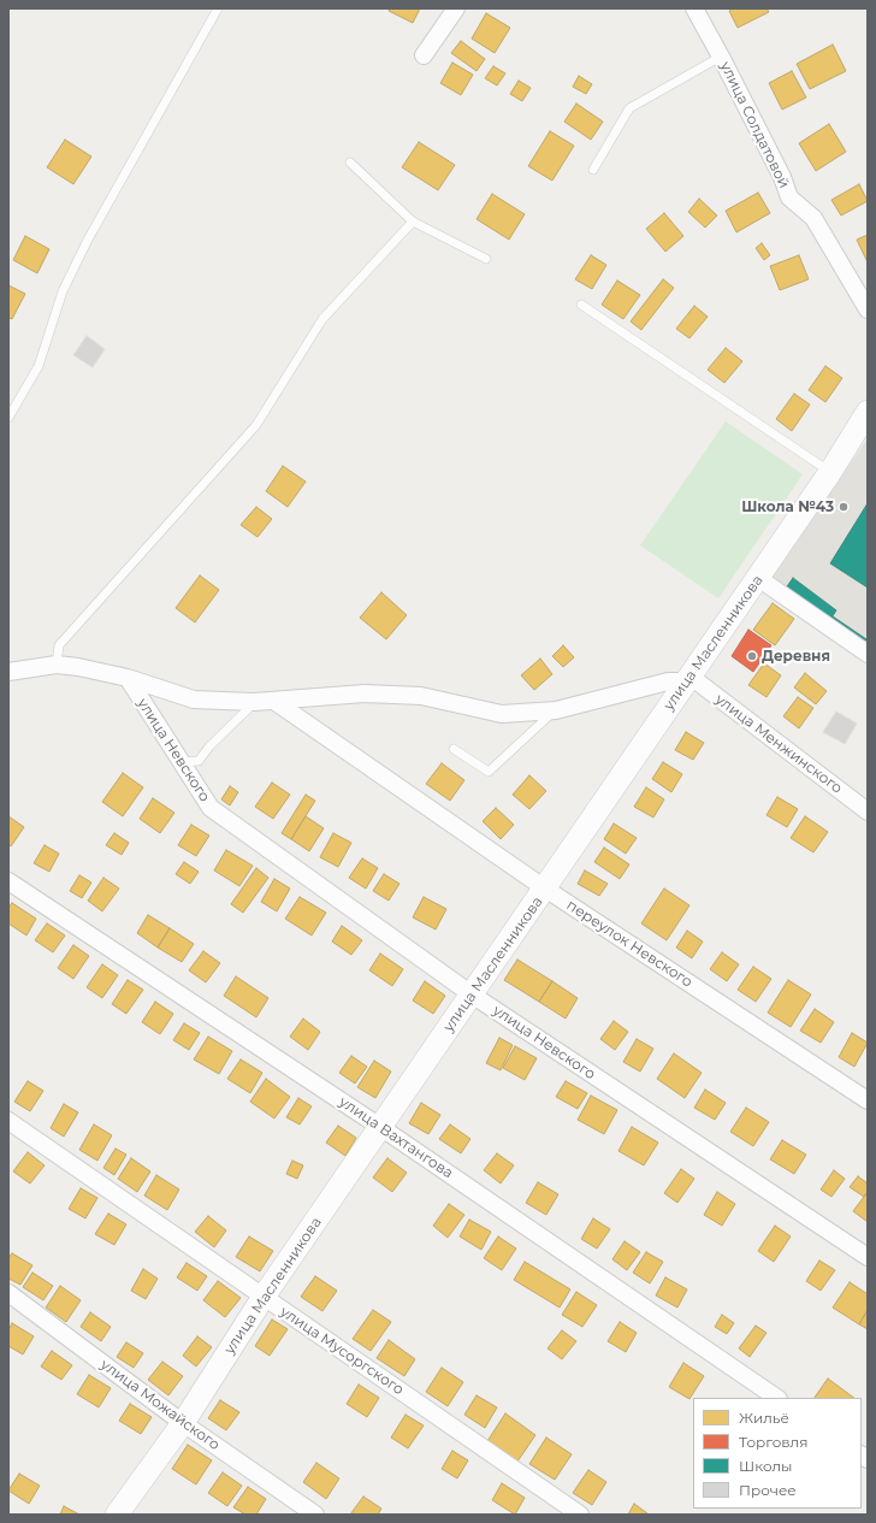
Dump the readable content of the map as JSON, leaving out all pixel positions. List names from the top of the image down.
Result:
{
  "streets": {
    "street": [
      "улица Солдатовой",
      "улица Масленникова",
      "улица Менжинского",
      "улица Невского",
      "переулок Невского",
      "улица Вахтангова",
      "улица Мусоргского",
      "улица Можайского"
    ]
  },
  "crossings": [
    ["улица Масленникова", "улица Менжинского"],
    ["улица Масленникова", "улица Невского"],
    ["улица Масленникова", "переулок Невского"],
    ["улица Масленникова", "улица Вахтангова"],
    ["улица Масленникова", "улица Мусоргского"],
    ["улица Масленникова", "улица Можайского"]
  ],
  "places": ["Школа №43", "Деревня"],
  "legend": [
    "Жильё",
    "Торговля",
    "Школы",
    "Прочее"
  ]
}
